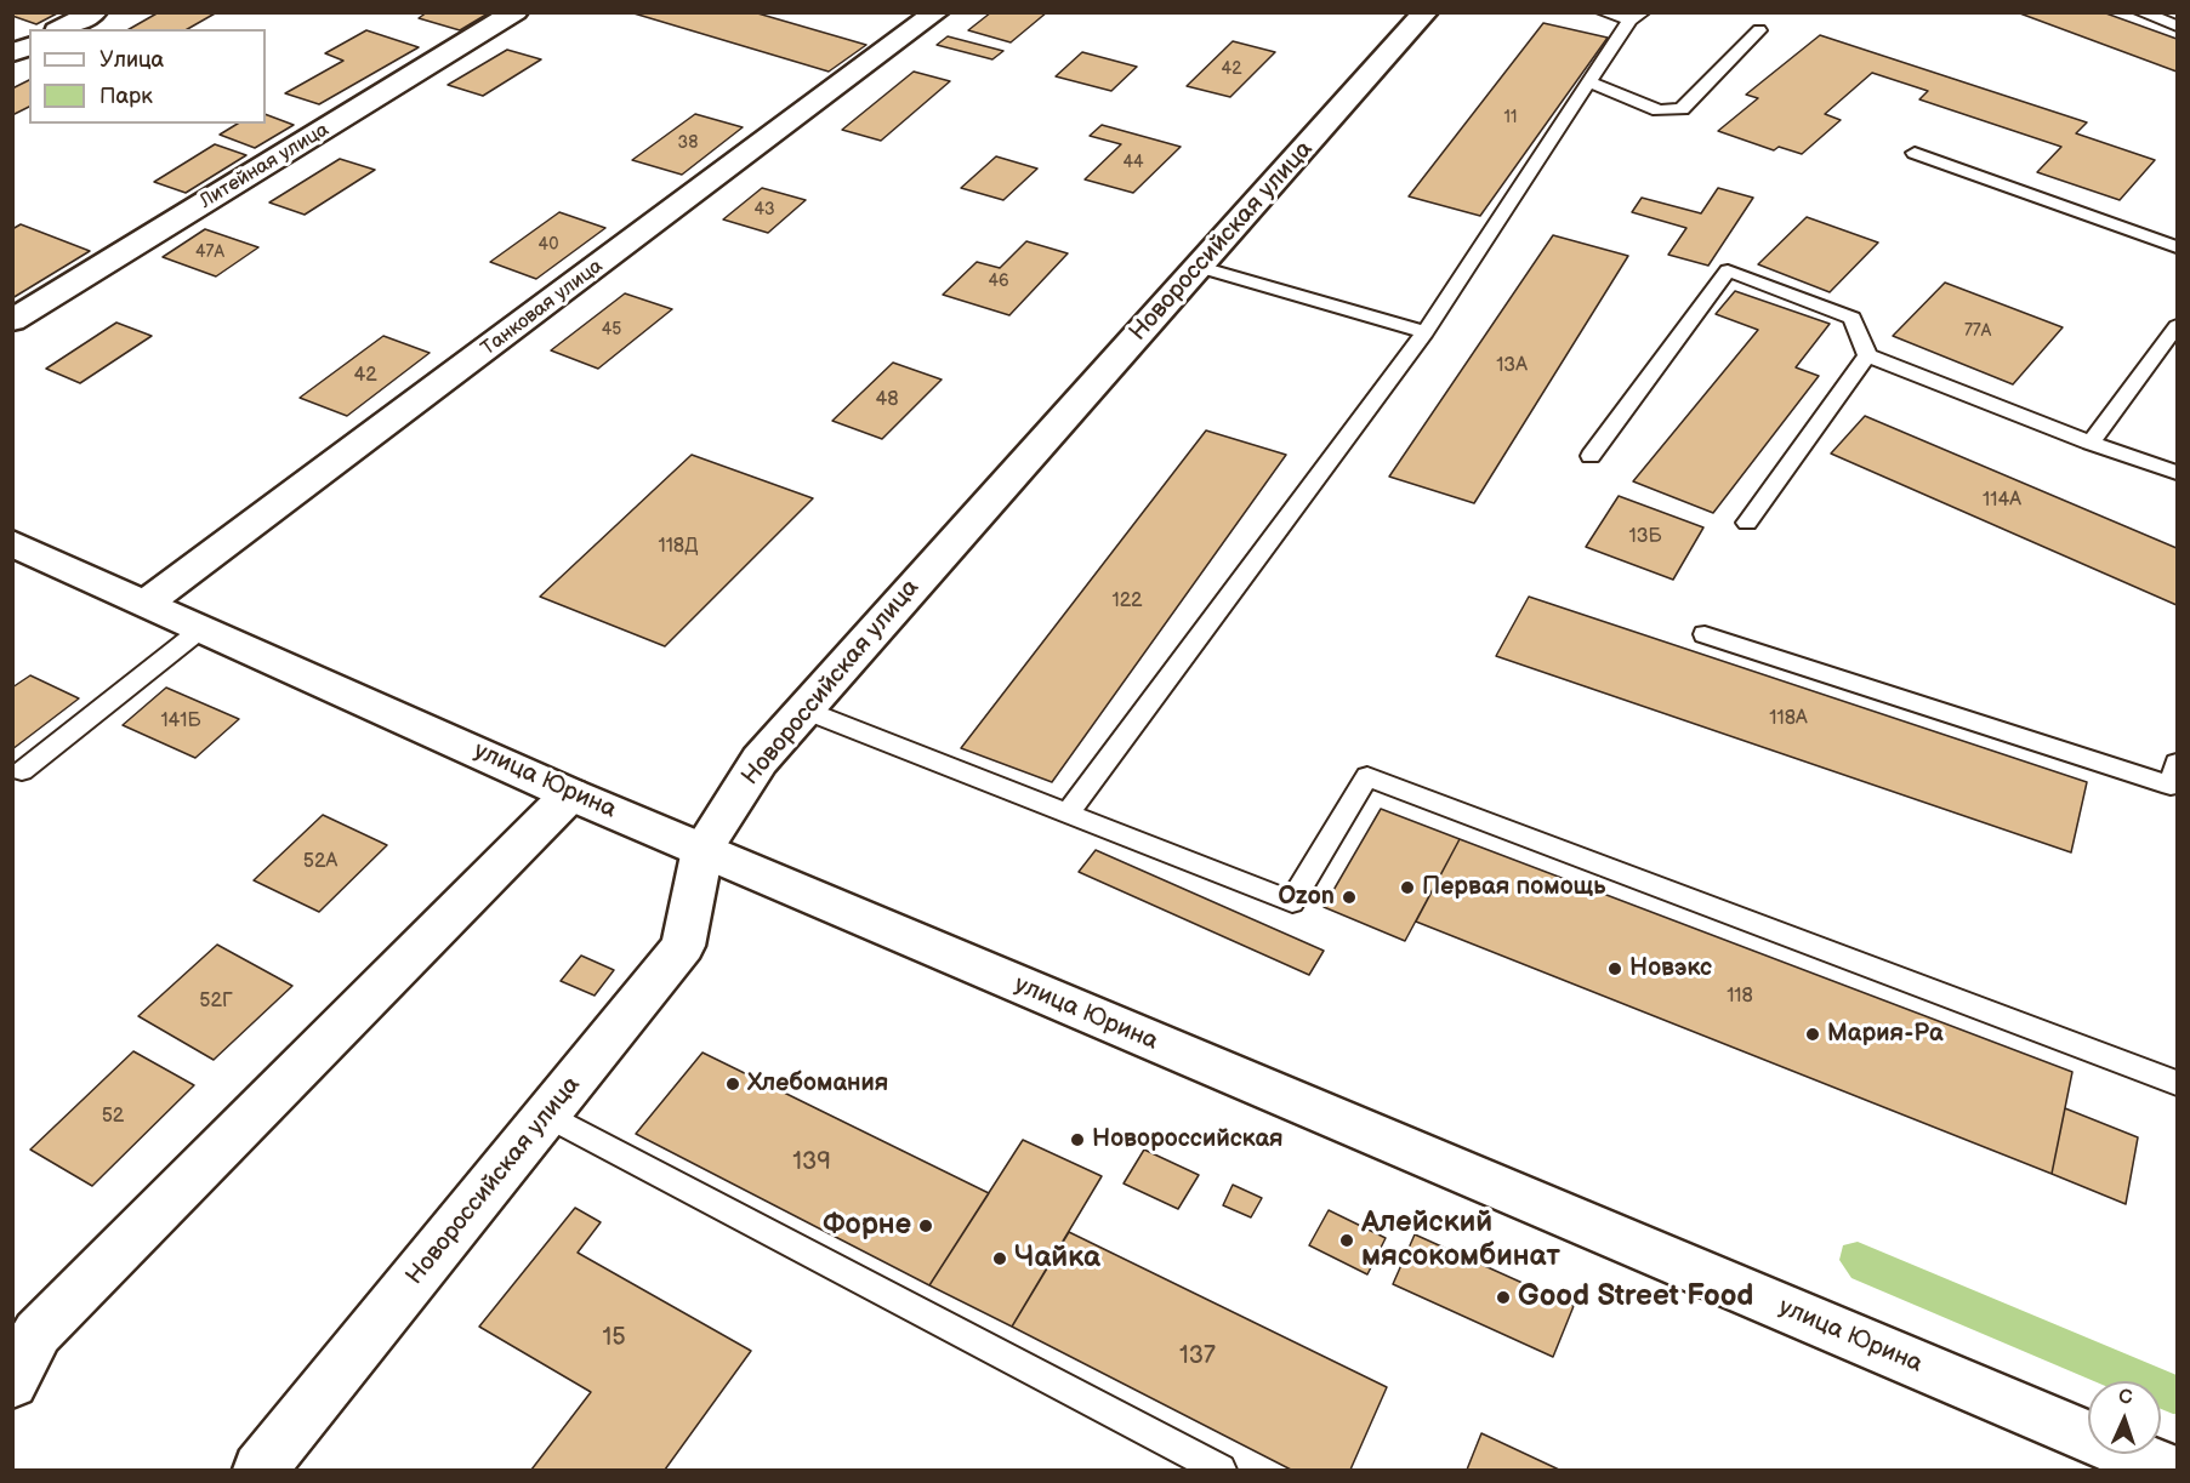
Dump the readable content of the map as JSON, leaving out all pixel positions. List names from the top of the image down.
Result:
{
  "streets": {
    "street": [
      "Литейная улица",
      "Новороссийская улица",
      "Танковая улица",
      "улица Юрина"
    ]
  },
  "crossings": [
    ["Новороссийская улица", "улица Юрина"],
    ["Танковая улица", "улица Юрина"]
  ],
  "places": [
    "Первая помощь",
    "Ozon",
    "Новэкс",
    "Мария-Ра",
    "Хлебомания",
    "Новороссийская",
    "Форне",
    "Алейский мясокомбинат",
    "Чайка",
    "Good Street Food"
  ],
  "house_numbers": [
    "42",
    "11",
    "38",
    "44",
    "43",
    "40",
    "47А",
    "46",
    "45",
    "77А",
    "13А",
    "42",
    "48",
    "114А",
    "13Б",
    "118Д",
    "122",
    "118А",
    "141Б",
    "52А",
    "118",
    "52Г",
    "52",
    "139",
    "15",
    "137"
  ],
  "legend": ["Улица", "Парк"],
  "north": "top"
}
